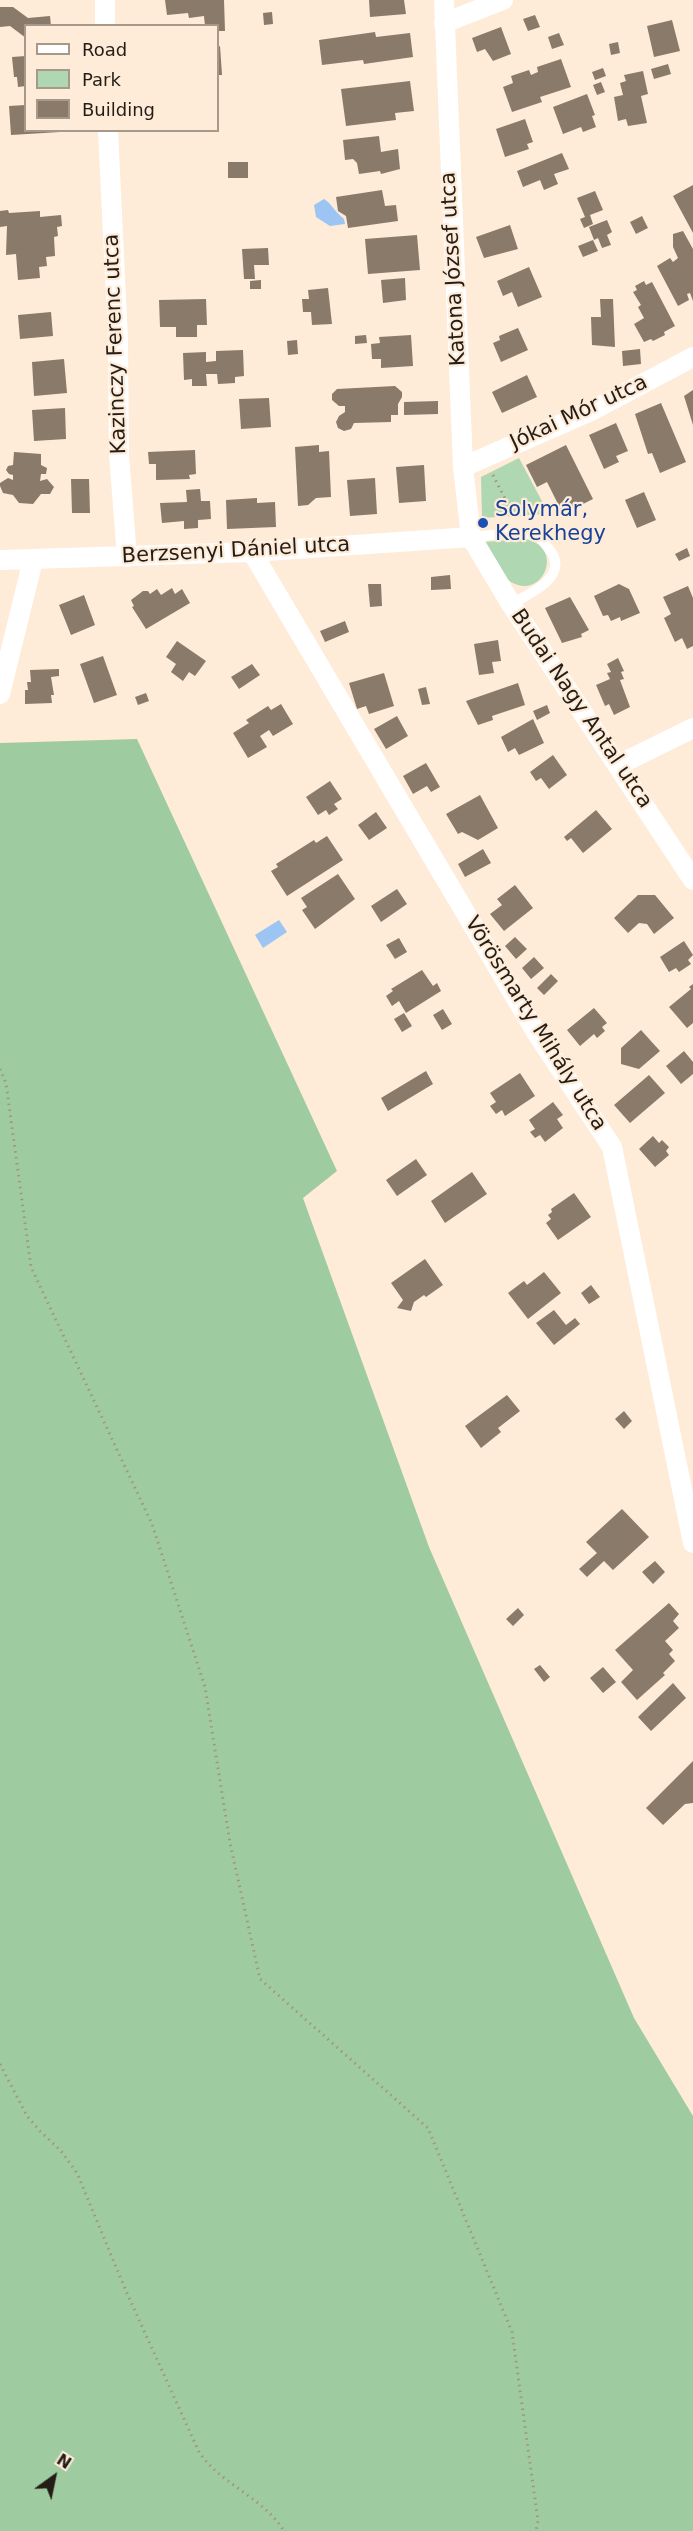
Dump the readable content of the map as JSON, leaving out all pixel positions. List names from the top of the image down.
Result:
{
  "streets": {
    "street": [
      "Katona József utca",
      "Kazinczy Ferenc utca",
      "Jókai Mór utca",
      "Berzsenyi Dániel utca",
      "Budai Nagy Antal utca",
      "Vörösmarty Mihály utca"
    ]
  },
  "crossings": [
    ["Katona József utca", "Jókai Mór utca"],
    ["Katona József utca", "Berzsenyi Dániel utca"],
    ["Katona József utca", "Budai Nagy Antal utca"],
    ["Kazinczy Ferenc utca", "Berzsenyi Dániel utca"],
    ["Berzsenyi Dániel utca", "Budai Nagy Antal utca"],
    ["Berzsenyi Dániel utca", "Vörösmarty Mihály utca"]
  ],
  "places": ["Solymár, Kerekhegy"],
  "legend": ["Road", "Park", "Building"],
  "north": "top right"
}
